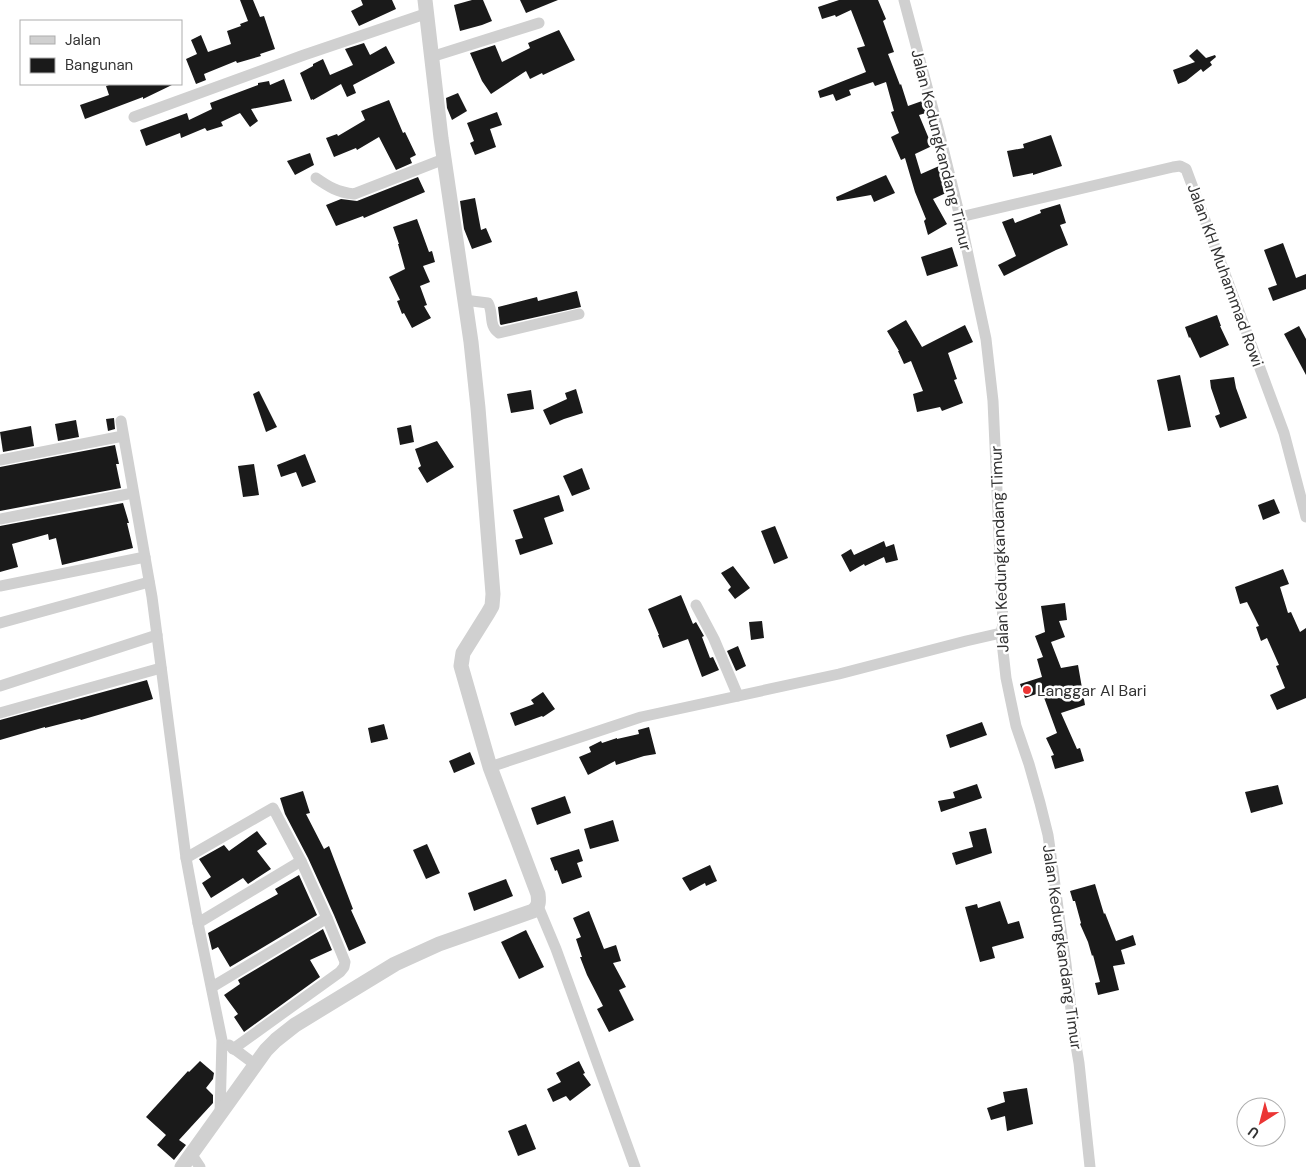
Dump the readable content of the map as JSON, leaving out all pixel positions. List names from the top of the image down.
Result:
{
  "streets": {
    "street": ["Jalan Kedungkandang Timur", "Jalan KH Muhammad Rowi"]
  },
  "crossings": [
    ["Jalan Kedungkandang Timur", "Jalan KH Muhammad Rowi"]
  ],
  "places": ["Langgar Al Bari"],
  "legend": ["Jalan", "Bangunan"],
  "north": "bottom left"
}
